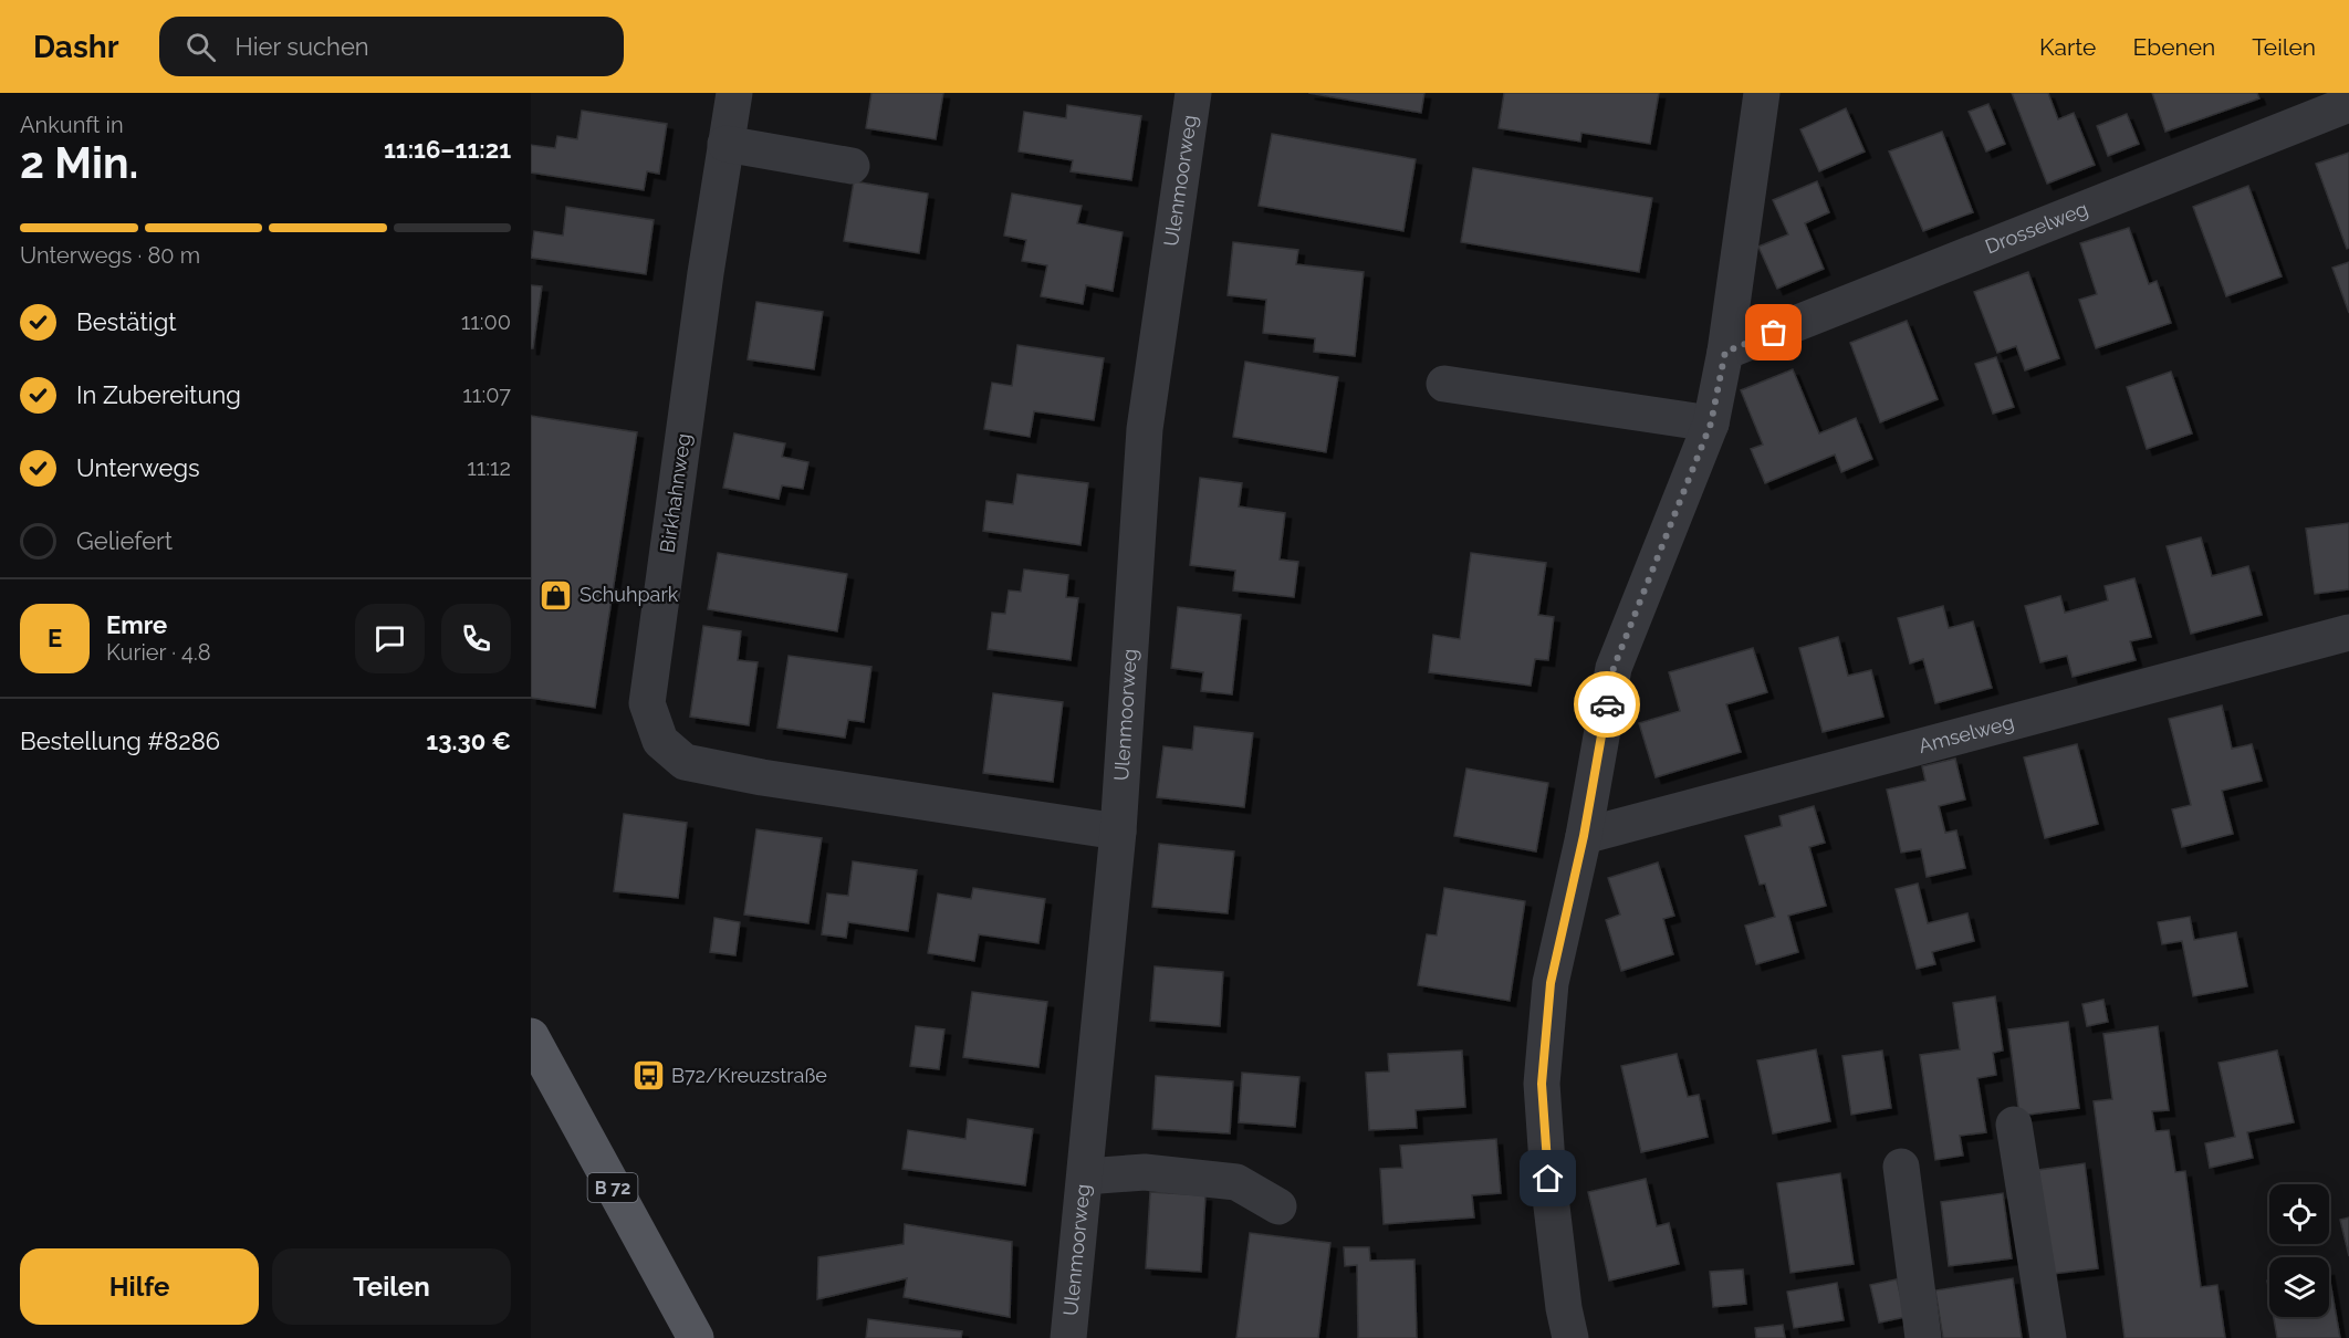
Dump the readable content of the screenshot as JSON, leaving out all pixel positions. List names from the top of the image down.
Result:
{
  "streets": {
    "main road": ["B 72"],
    "street": [
      "Ulenmoorweg",
      "Drosselweg",
      "Birkhahnweg",
      "Amselweg"
    ]
  },
  "crossings": [
    ["Ulenmoorweg", "Birkhahnweg"]
  ],
  "places": {
    "shop": ["Schuhpark"],
    "bus stop": ["B72/Kreuzstraße"]
  },
  "page": {
    "header": "Dashr",
    "search": "Hier suchen",
    "nav": ["Karte", "Ebenen", "Teilen"],
    "heading": ["2 Min.", "Ankunft in", "11:16–11:21"],
    "panel": [
      "Emre",
      "Kurier · 4.8",
      "Bestellung #8286",
      "13.30 €"
    ],
    "bar": "Unterwegs · 80 m",
    "list": [
      ["Bestätigt", "11:00"],
      ["In Zubereitung", "11:07"],
      ["Unterwegs", "11:12"],
      "Geliefert"
    ],
    "round": "E",
    "buttons": ["Hilfe", "Teilen"]
  }
}
